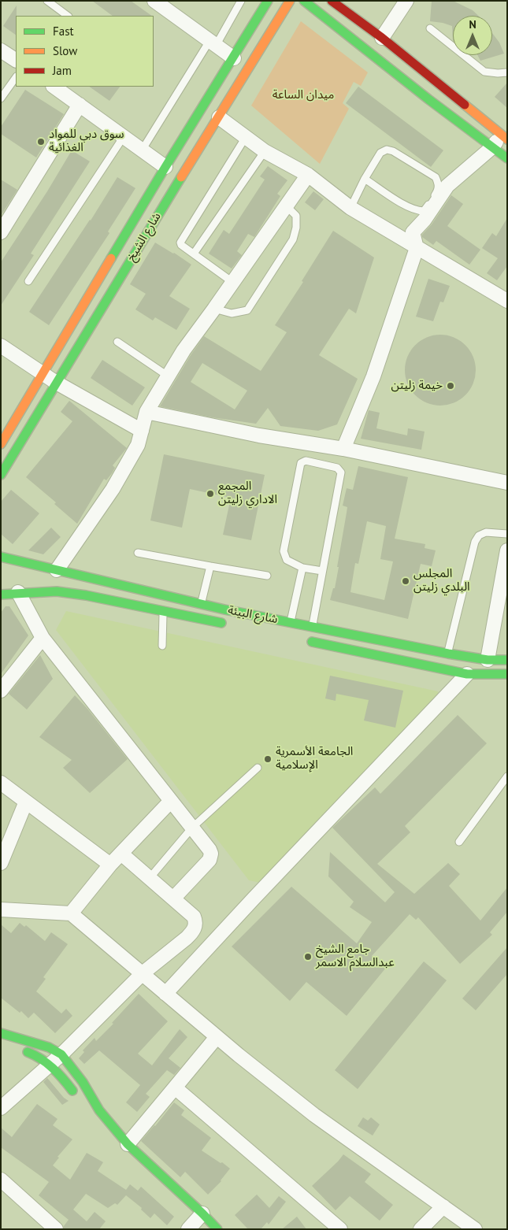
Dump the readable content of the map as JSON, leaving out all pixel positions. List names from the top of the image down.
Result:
{
  "streets": {
    "main road": ["شارع الشيخ", "شارع البيئة"]
  },
  "parks": ["ميدان الساعة"],
  "places": [
    "سوق دبي للمواد الغذائية",
    "خيمة زليتن",
    "المجمع الاداري زليتن",
    "المجلس البلدي زليتن",
    "الجامعة الأسمرية الإسلامية",
    "جامع الشيخ عبدالسلام الاسمر"
  ],
  "legend": ["Fast", "Slow", "Jam"],
  "north": "top"
}
